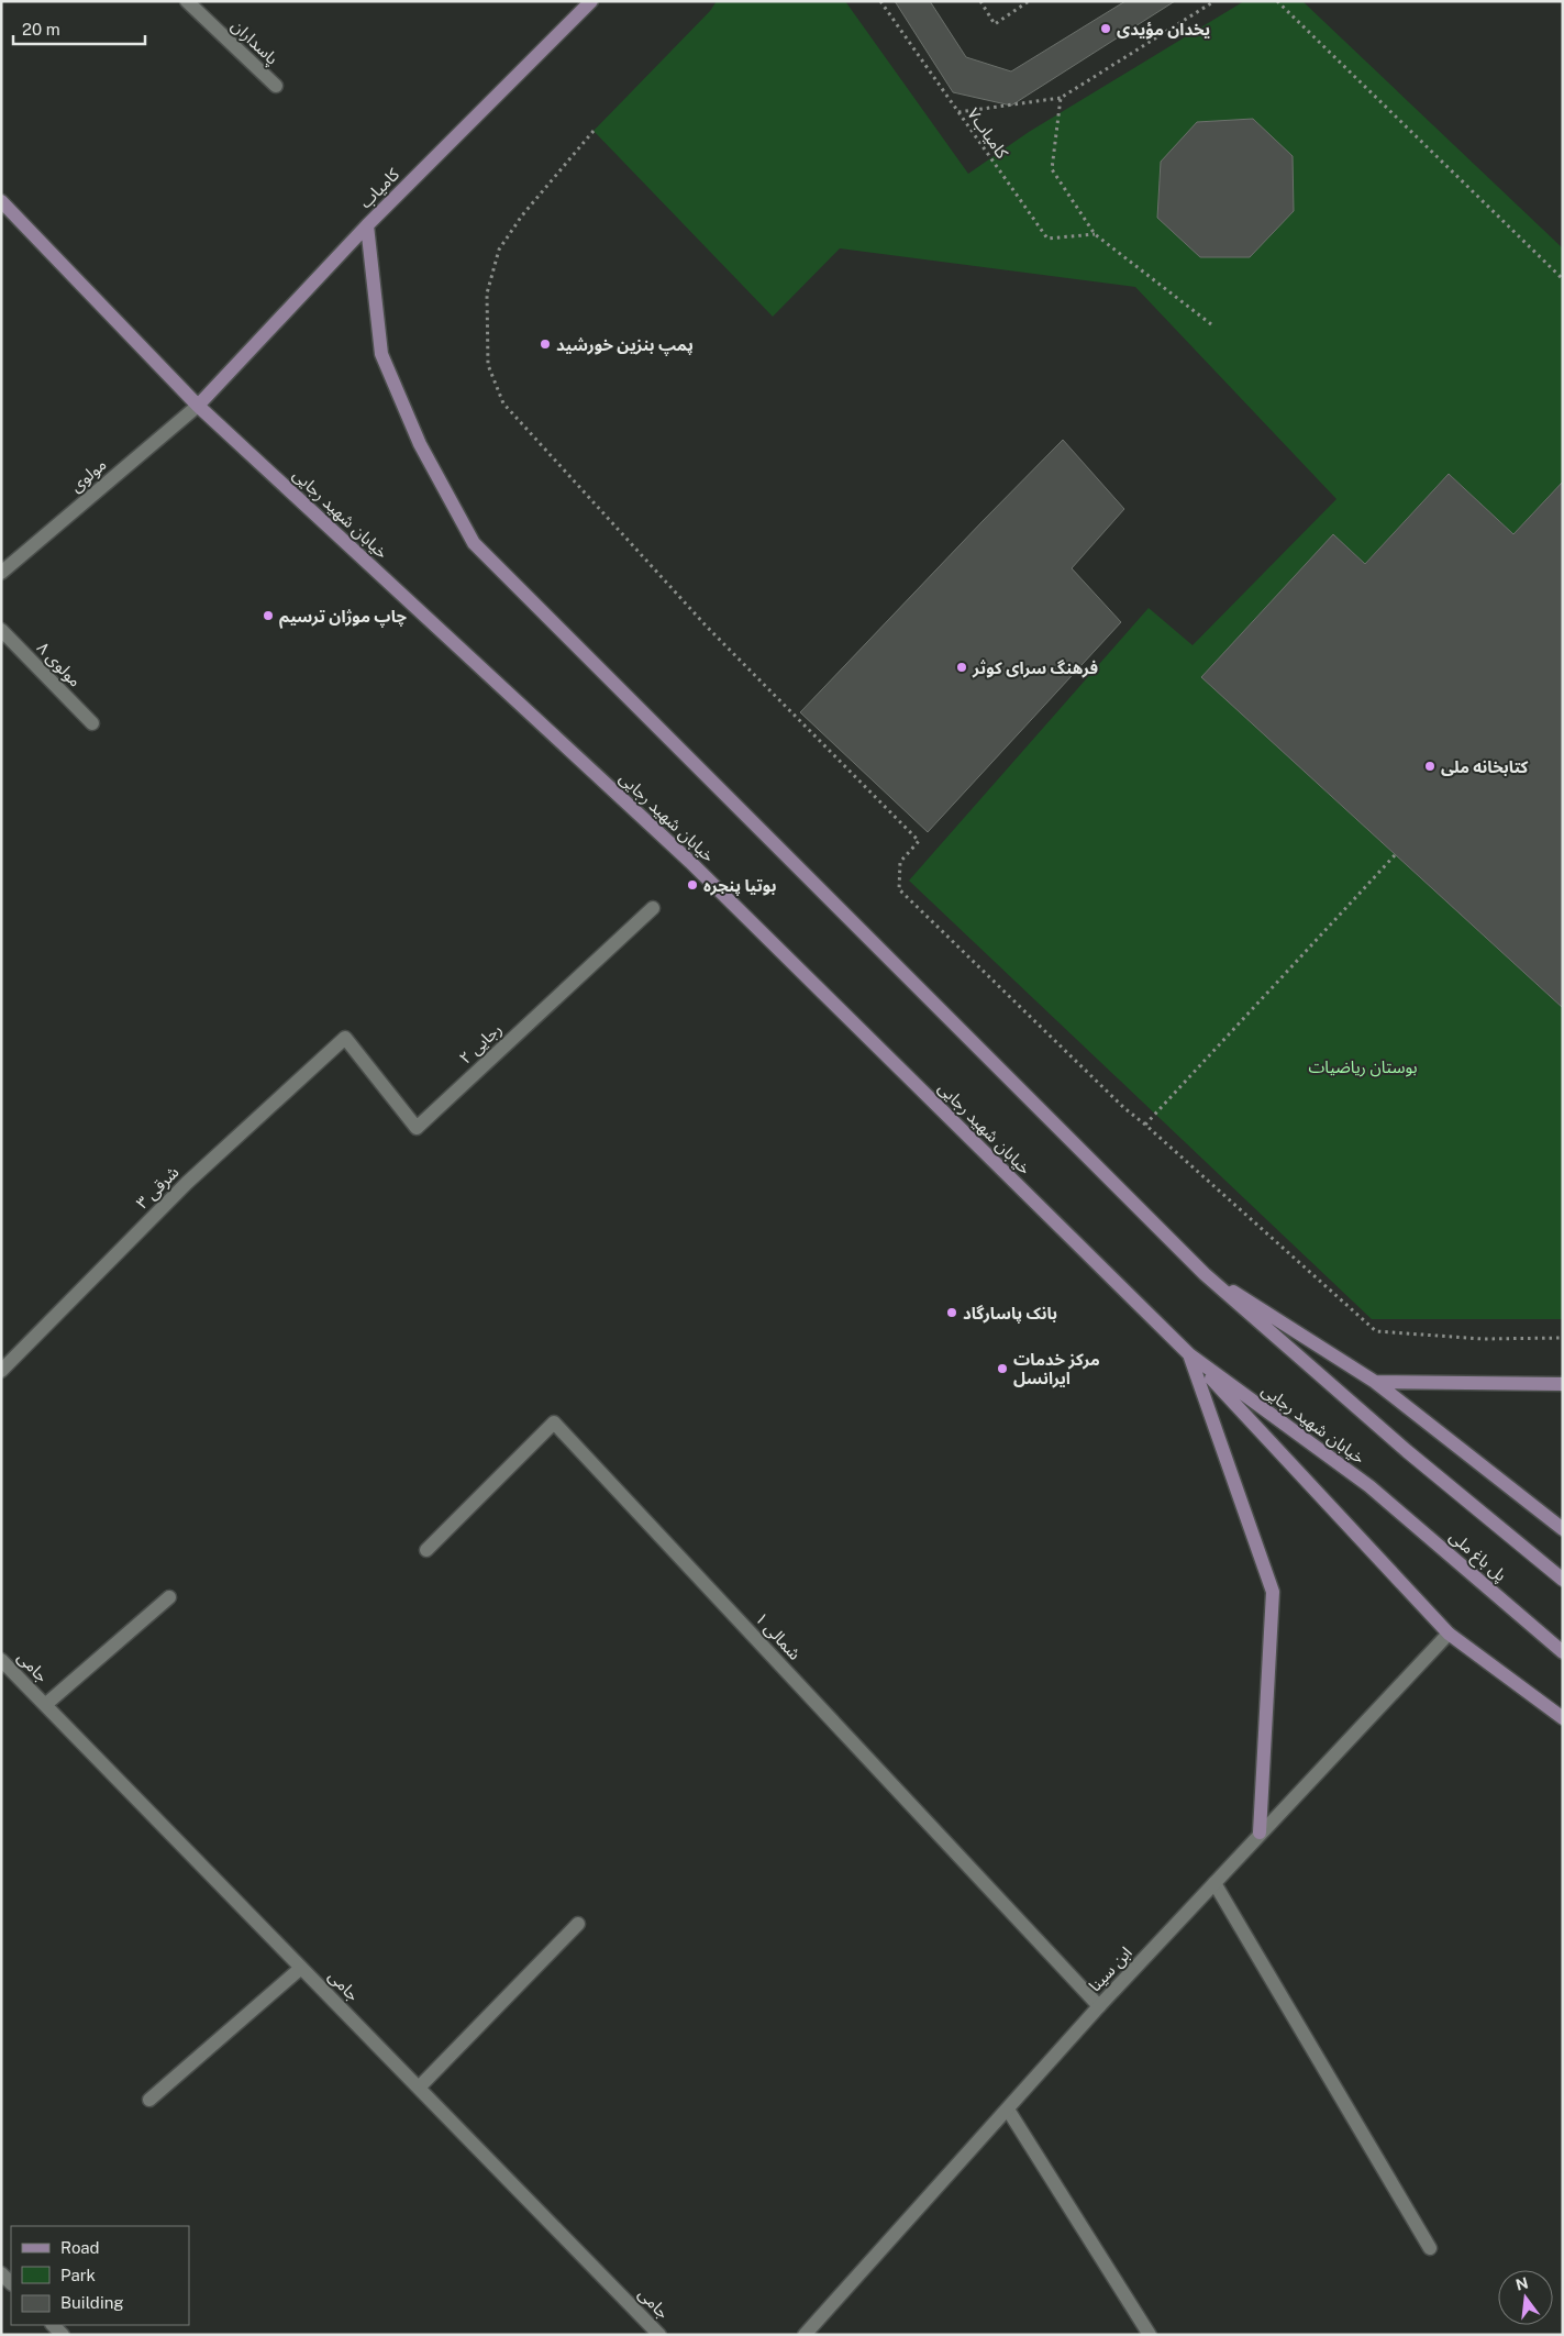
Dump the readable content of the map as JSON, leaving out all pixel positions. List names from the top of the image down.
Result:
{
  "streets": {
    "main road": ["کامیاب", "خیابان شهید رجایی", "پل باغ ملی"],
    "street": [
      "پاسداران",
      "مولوی",
      "مولوی ۸",
      "رجایی ۲",
      "شرقی ۳",
      "شمالی ۱",
      "جامی",
      "ابن سینا"
    ],
    "path": ["کامیاب۷"]
  },
  "crossings": [
    ["کامیاب", "مولوی"],
    ["کامیاب", "خیابان شهید رجایی"],
    ["مولوی", "خیابان شهید رجایی"],
    ["خیابان شهید رجایی", "پل باغ ملی"],
    ["رجایی ۲", "شرقی ۳"],
    ["شمالی ۱", "ابن سینا"]
  ],
  "parks": ["بوستان ریاضیات"],
  "places": [
    "یخدان مؤیدی",
    "پمپ بنزین خورشید",
    "چاپ موژان ترسیم",
    "فرهنگ سرای کوثر",
    "کتابخانه ملی",
    "بوتیا پنجره",
    "بانک پاسارگاد",
    "مرکز خدمات ایرانسل"
  ],
  "legend": ["Road", "Park", "Building"],
  "scale_bar": "20 m",
  "north": "top"
}
